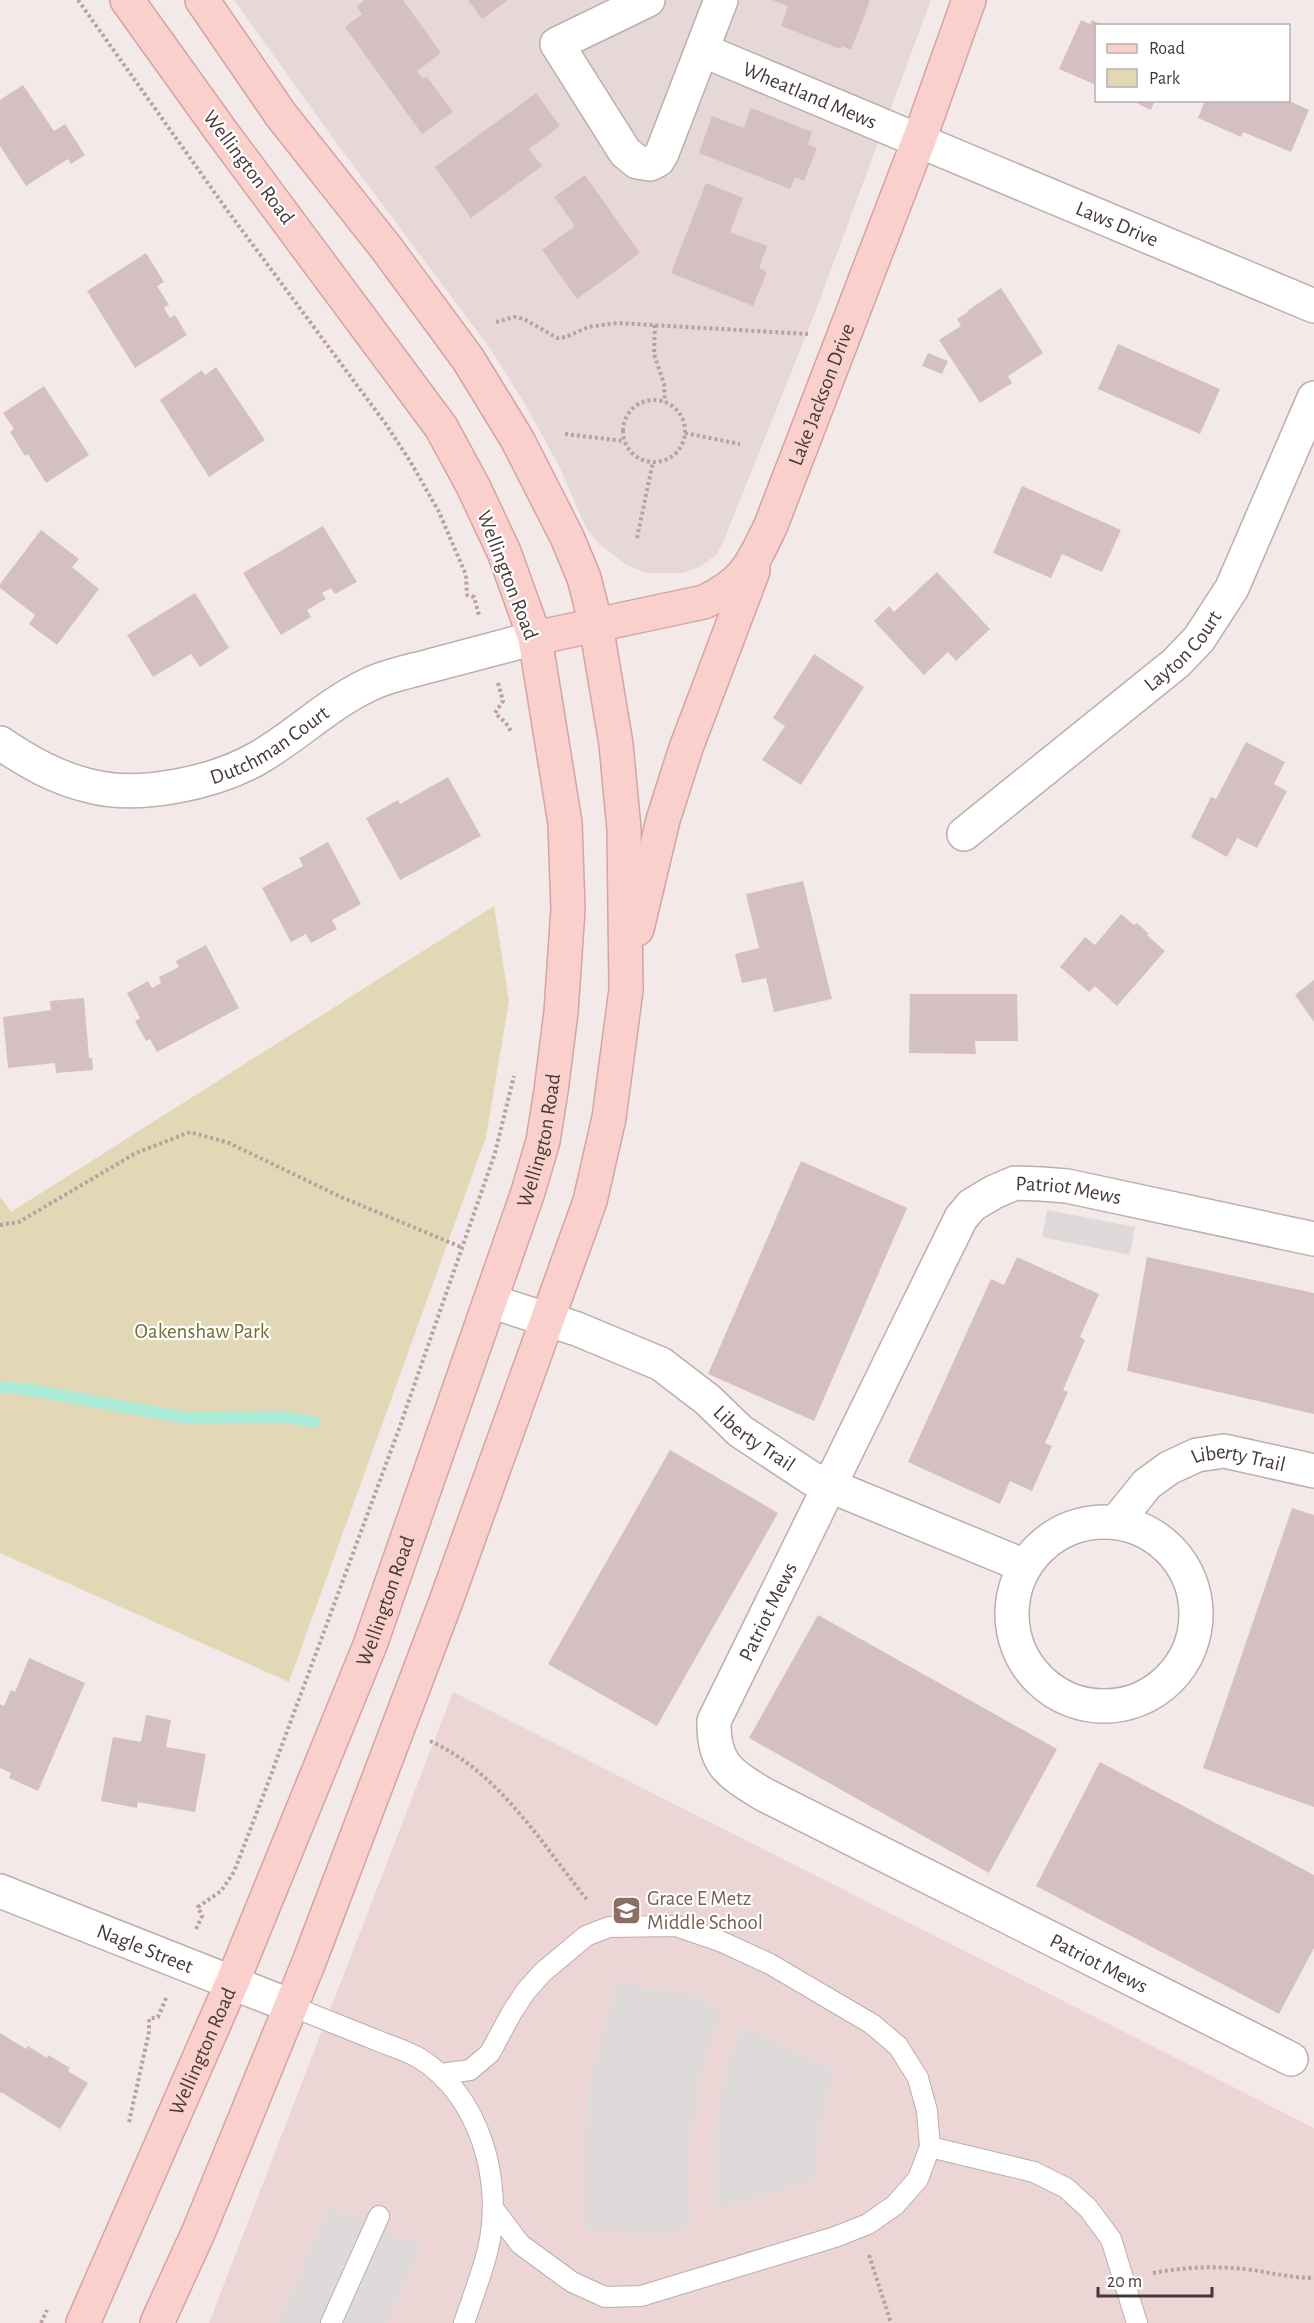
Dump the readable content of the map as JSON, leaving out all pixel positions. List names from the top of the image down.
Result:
{
  "streets": {
    "main road": ["Wellington Road", "Lake Jackson Drive"],
    "street": [
      "Wheatland Mews",
      "Laws Drive",
      "Layton Court",
      "Dutchman Court",
      "Patriot Mews",
      "Liberty Trail",
      "Nagle Street"
    ]
  },
  "crossings": [
    ["Wheatland Mews", "Laws Drive"],
    ["Wheatland Mews", "Lake Jackson Drive"],
    ["Wellington Road", "Lake Jackson Drive"],
    ["Wellington Road", "Dutchman Court"],
    ["Wellington Road", "Liberty Trail"],
    ["Wellington Road", "Nagle Street"],
    ["Laws Drive", "Lake Jackson Drive"],
    ["Lake Jackson Drive", "Dutchman Court"],
    ["Patriot Mews", "Liberty Trail"]
  ],
  "parks": ["Oakenshaw Park"],
  "places": {
    "school or university": ["Grace E Metz Middle School"]
  },
  "legend": ["Road", "Park"],
  "scale_bar": "20 m"
}
